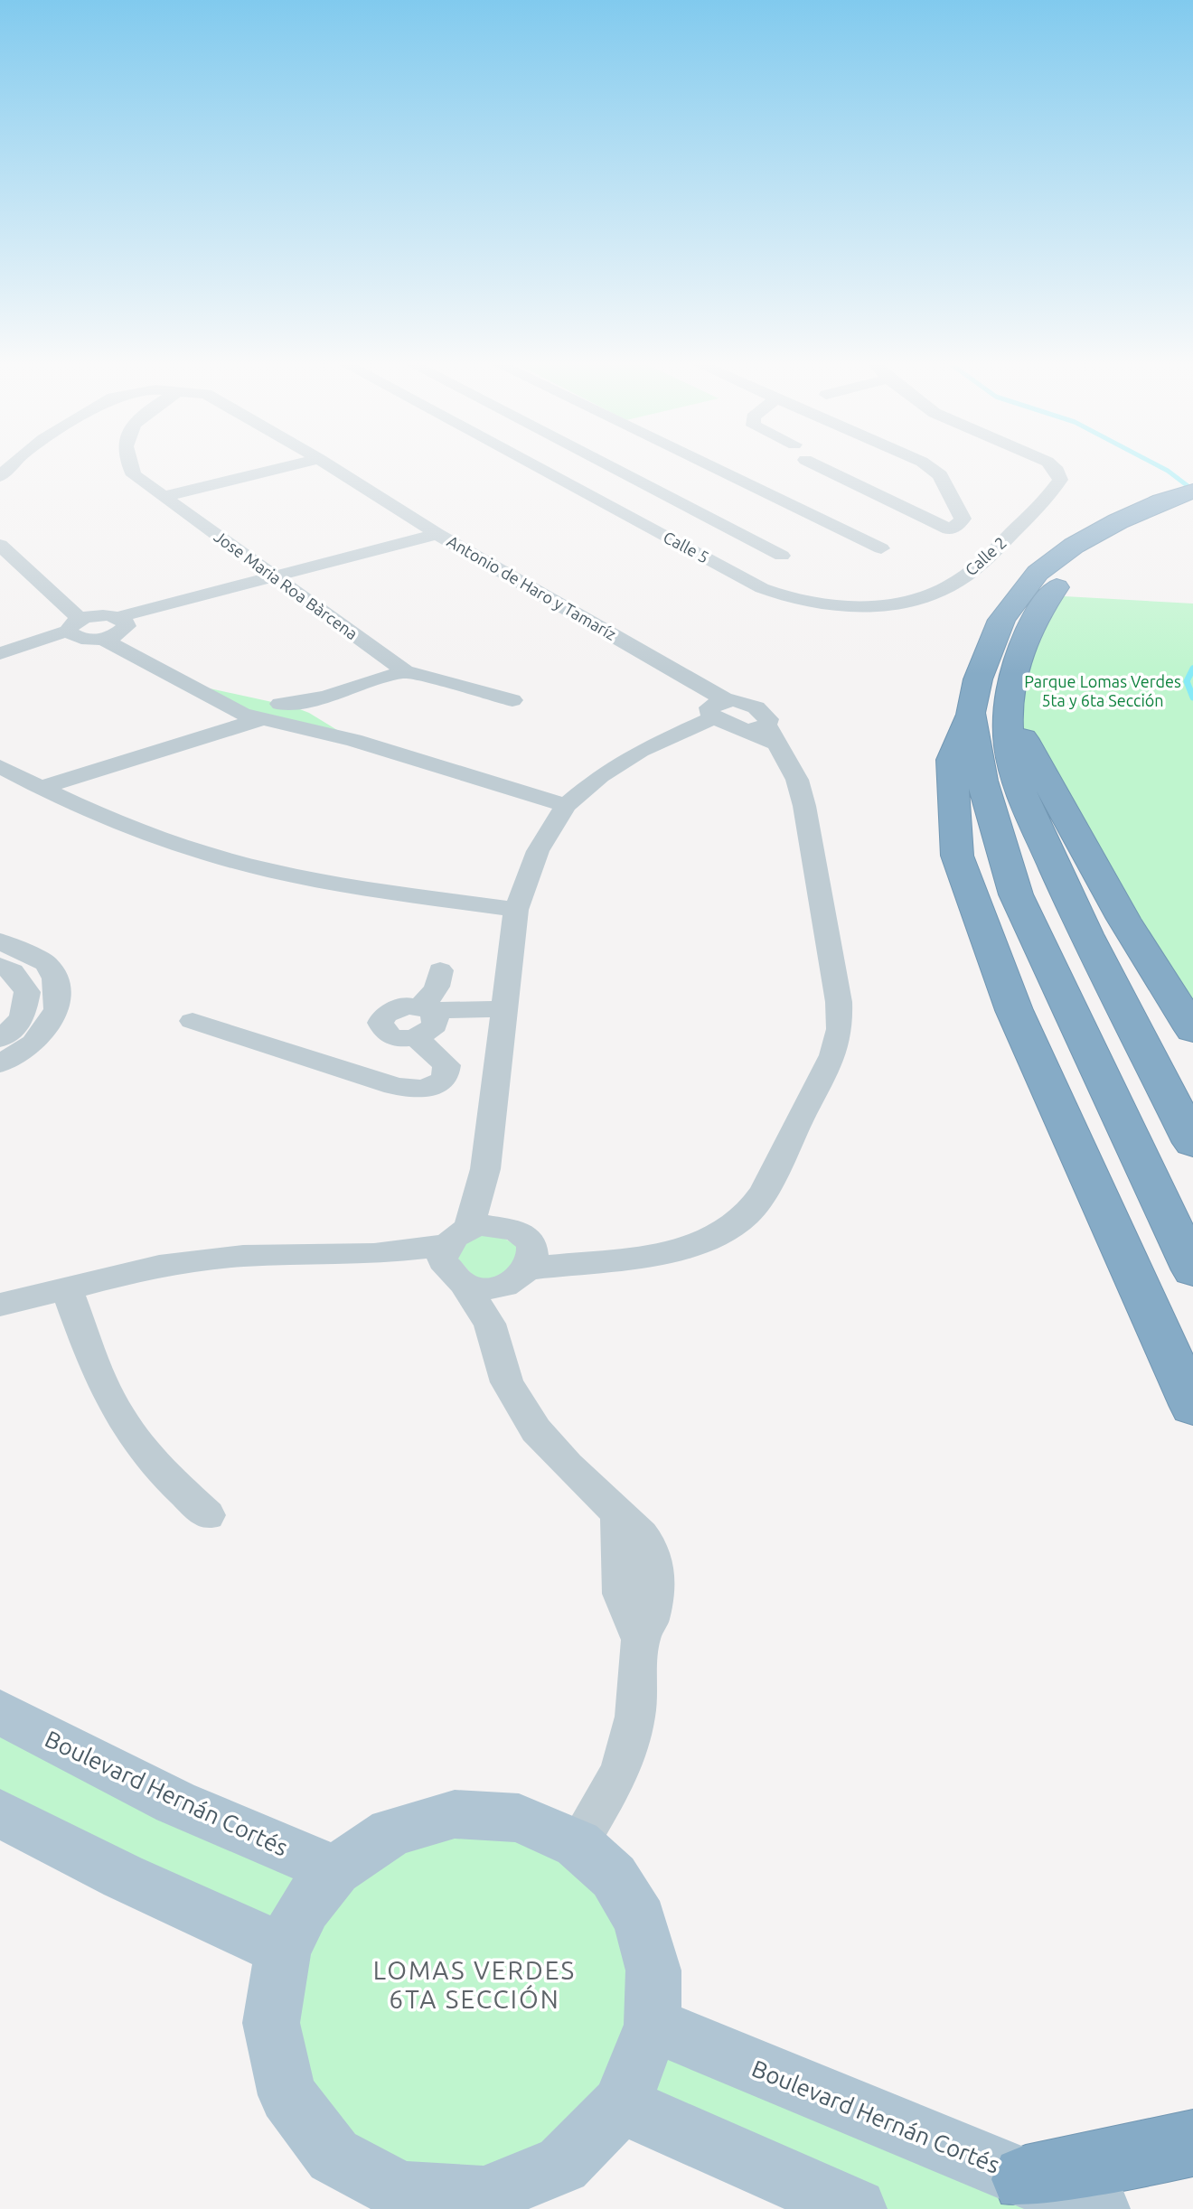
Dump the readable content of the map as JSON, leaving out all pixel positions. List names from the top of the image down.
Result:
{
  "streets": {
    "main road": ["Boulevard Hernán Cortés"],
    "street": [
      "Calle 5",
      "Calle 2",
      "Jose Maria Roa Bàrcena",
      "Antonio de Haro y Tamaríz"
    ]
  },
  "crossings": [
    ["Calle 5", "Calle 2"]
  ],
  "districts": ["LOMAS VERDES 6TA SECCIÓN"],
  "parks": ["Parque Lomas Verdes 5ta y 6ta Sección"]
}
